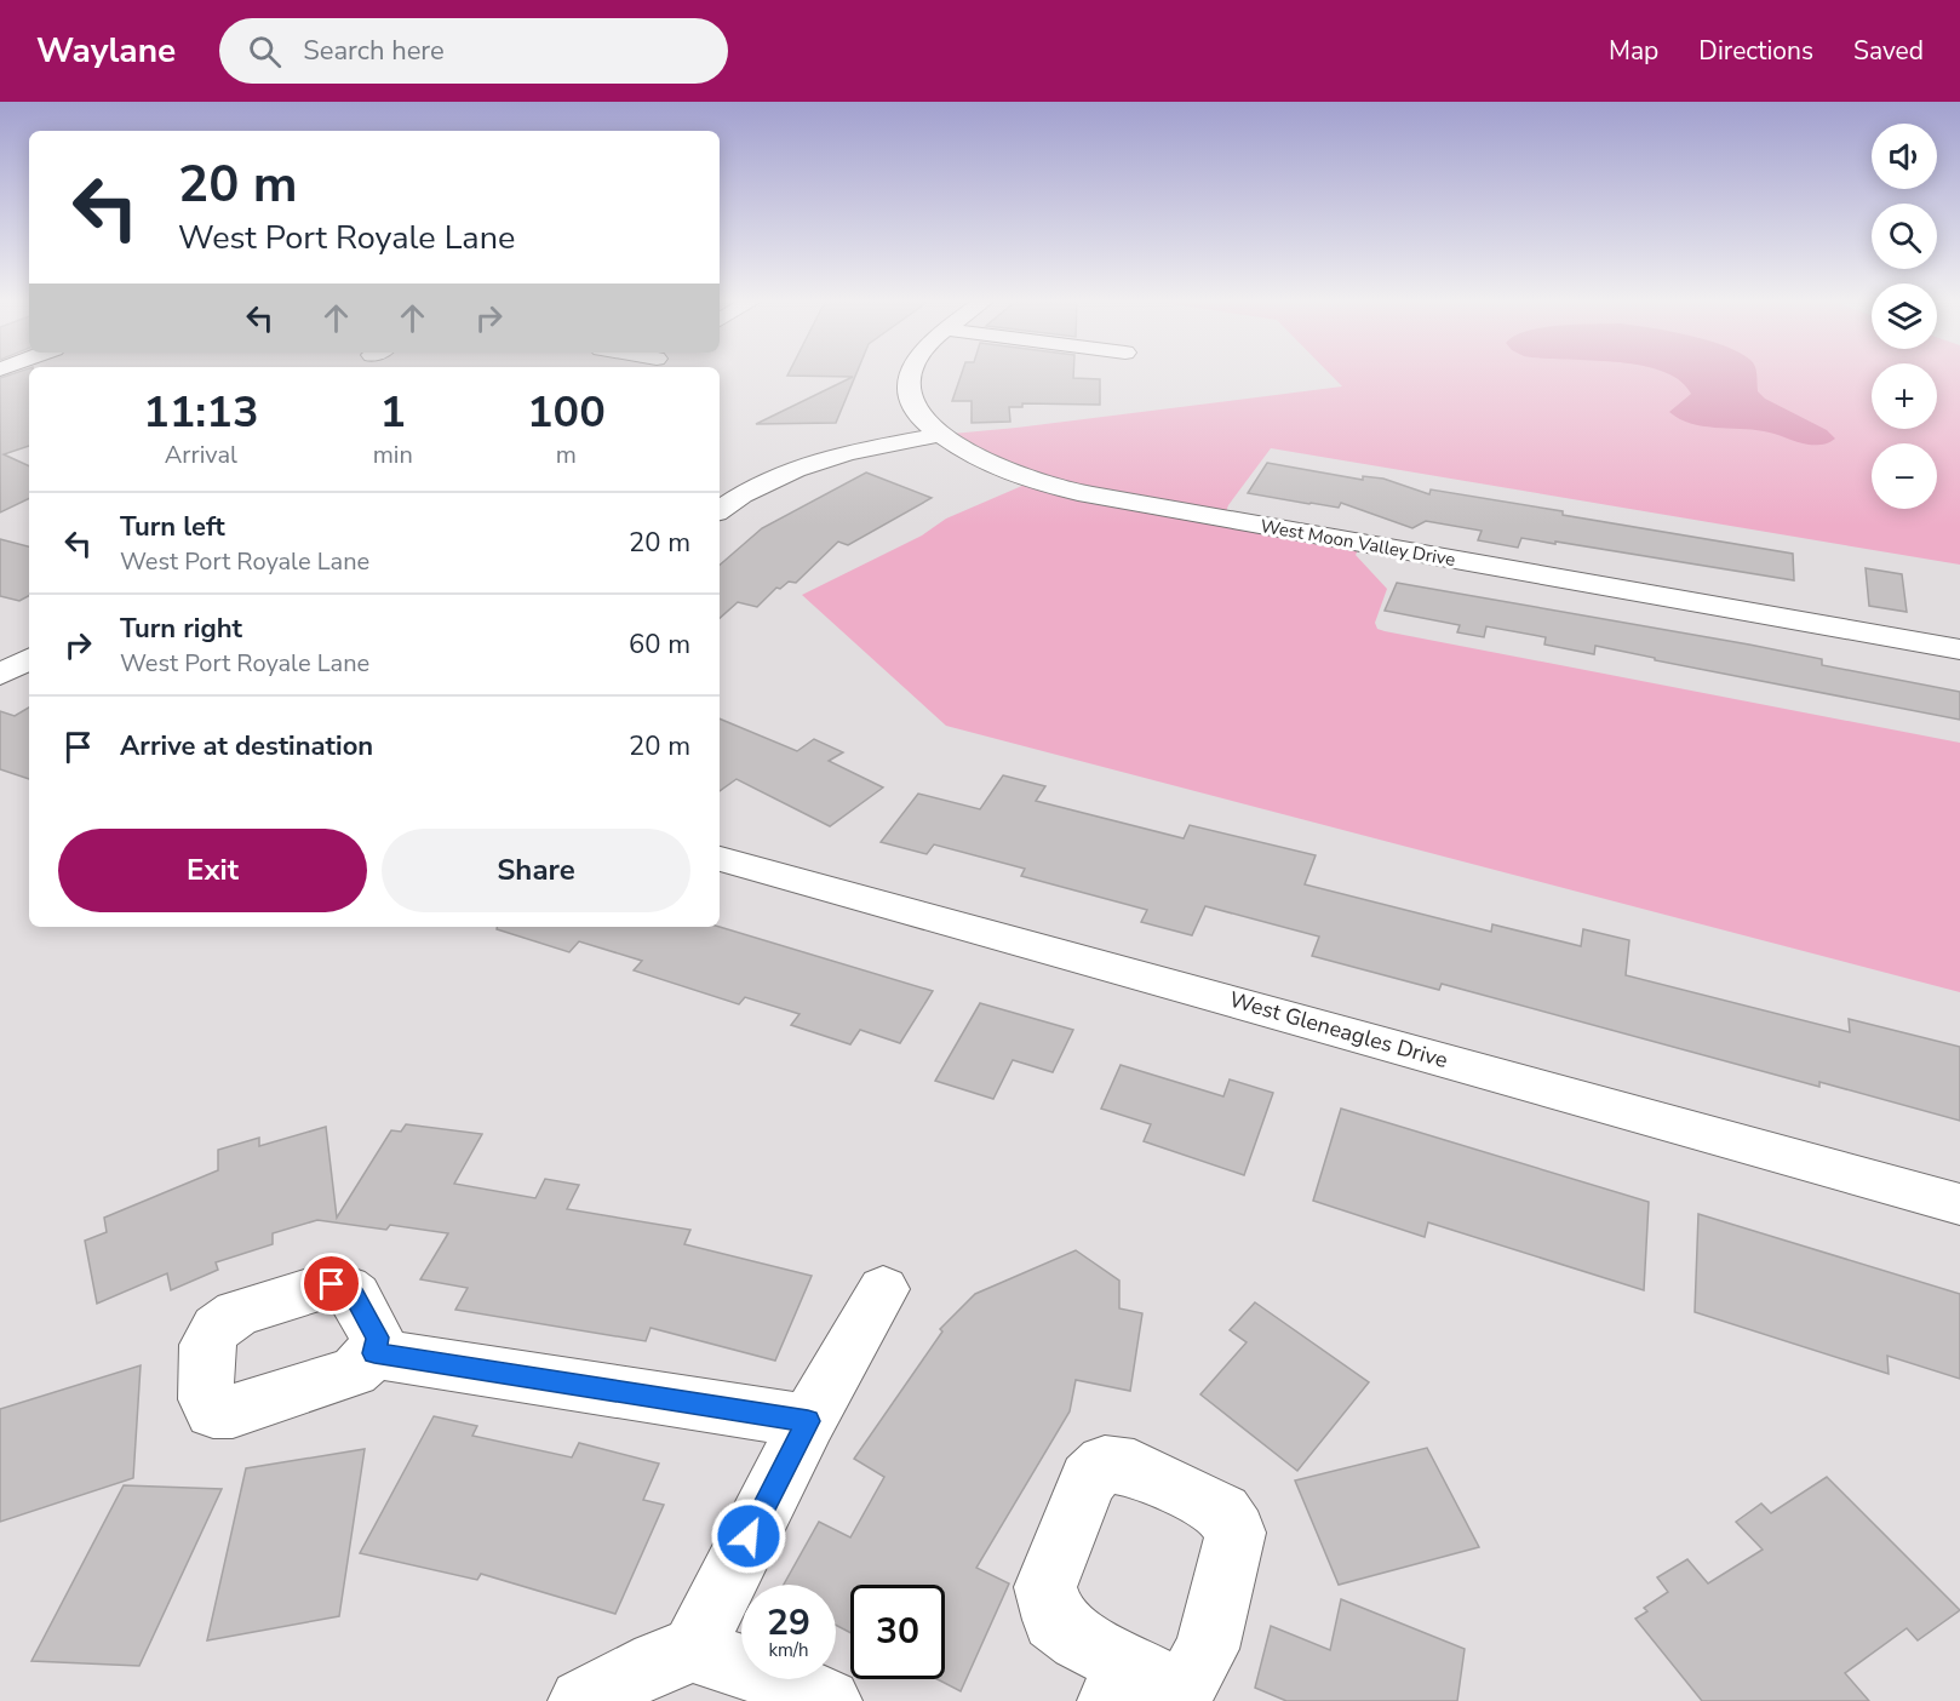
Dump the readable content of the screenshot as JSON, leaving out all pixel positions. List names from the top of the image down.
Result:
{
  "streets": {
    "street": ["West Moon Valley Drive", "West Gleneagles Drive"]
  },
  "page": {
    "header": "Waylane",
    "search": "Search here",
    "nav": ["Map", "Directions", "Saved"],
    "map_buttons": ["+", "−"],
    "turn": ["20 m", "West Port Royale Lane"],
    "eta": [
      "11:13",
      "Arrival",
      "1",
      "min",
      "100",
      "m"
    ],
    "list": [
      {
        "name": "Turn left",
        "note": "West Port Royale Lane",
        "value": "20 m"
      },
      {
        "name": "Turn right",
        "note": "West Port Royale Lane",
        "value": "60 m"
      },
      {
        "name": "Arrive at destination",
        "value": "20 m"
      }
    ],
    "buttons": ["Exit", "Share"],
    "speed": "29 km/h",
    "limit": "30"
  }
}
